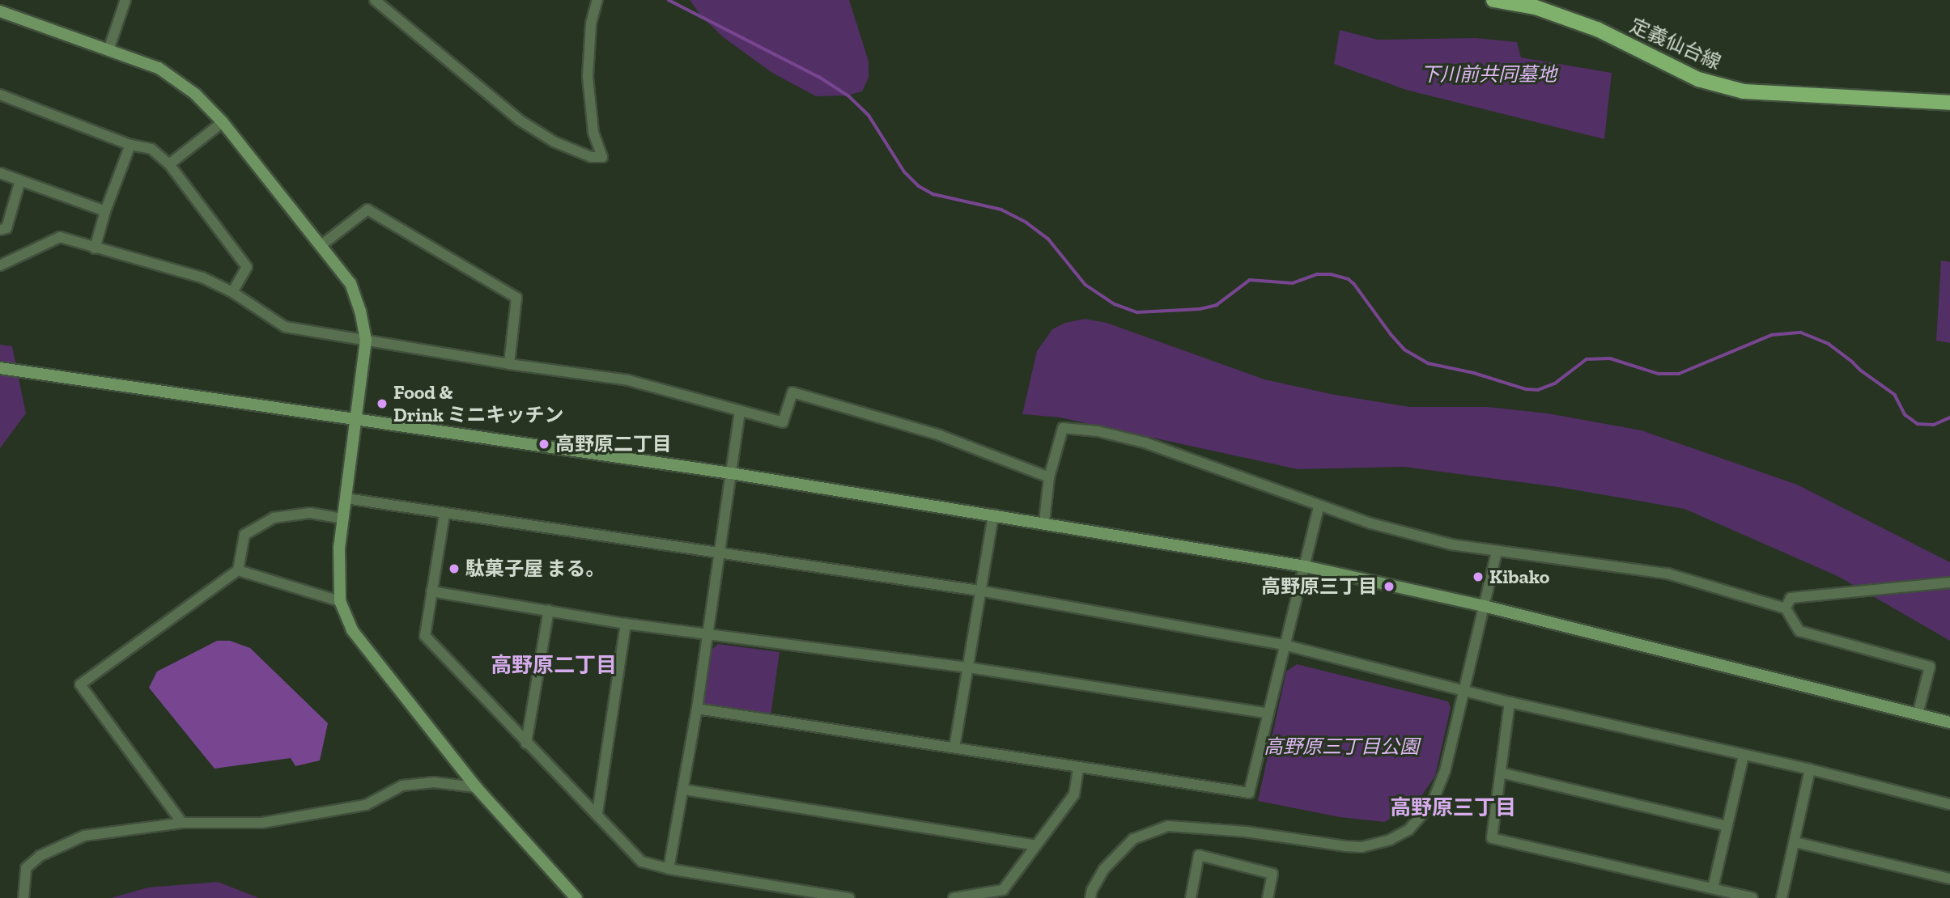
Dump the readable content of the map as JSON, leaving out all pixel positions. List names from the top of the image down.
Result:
{
  "streets": {
    "main road": ["定義仙台線"]
  },
  "districts": ["高野原二丁目", "高野原三丁目"],
  "parks": ["下川前共同墓地", "高野原三丁目公園"],
  "places": [
    "Food & Drink ミニキッチン",
    "高野原二丁目",
    "駄菓子屋 まる。",
    "Kibako",
    "高野原三丁目"
  ]
}
